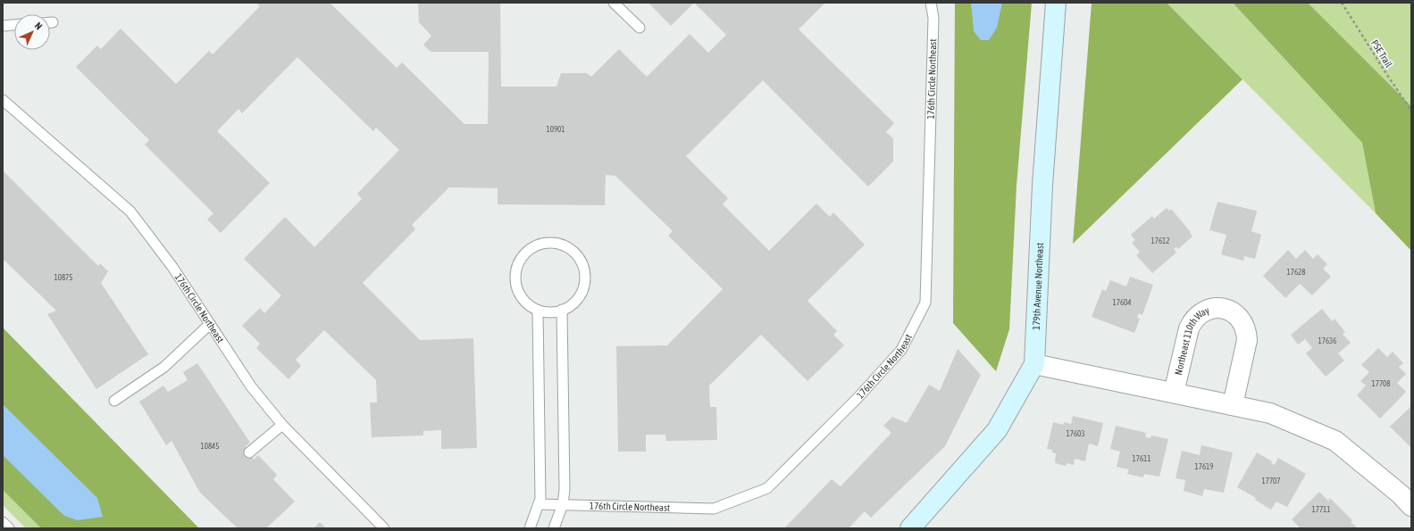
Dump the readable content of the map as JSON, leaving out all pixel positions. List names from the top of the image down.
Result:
{
  "streets": {
    "street": ["179th Avenue Northeast", "Northeast 110th Way"],
    "lane": ["176th Circle Northeast"],
    "path": ["PSE Trail"]
  },
  "crossings": [
    ["179th Avenue Northeast", "Northeast 110th Way"]
  ],
  "house_numbers": [
    "10901",
    "17612",
    "17628",
    "10875",
    "17604",
    "17636",
    "17708",
    "17603",
    "10845",
    "17611",
    "17619",
    "17707",
    "17711"
  ],
  "north": "top right"
}
